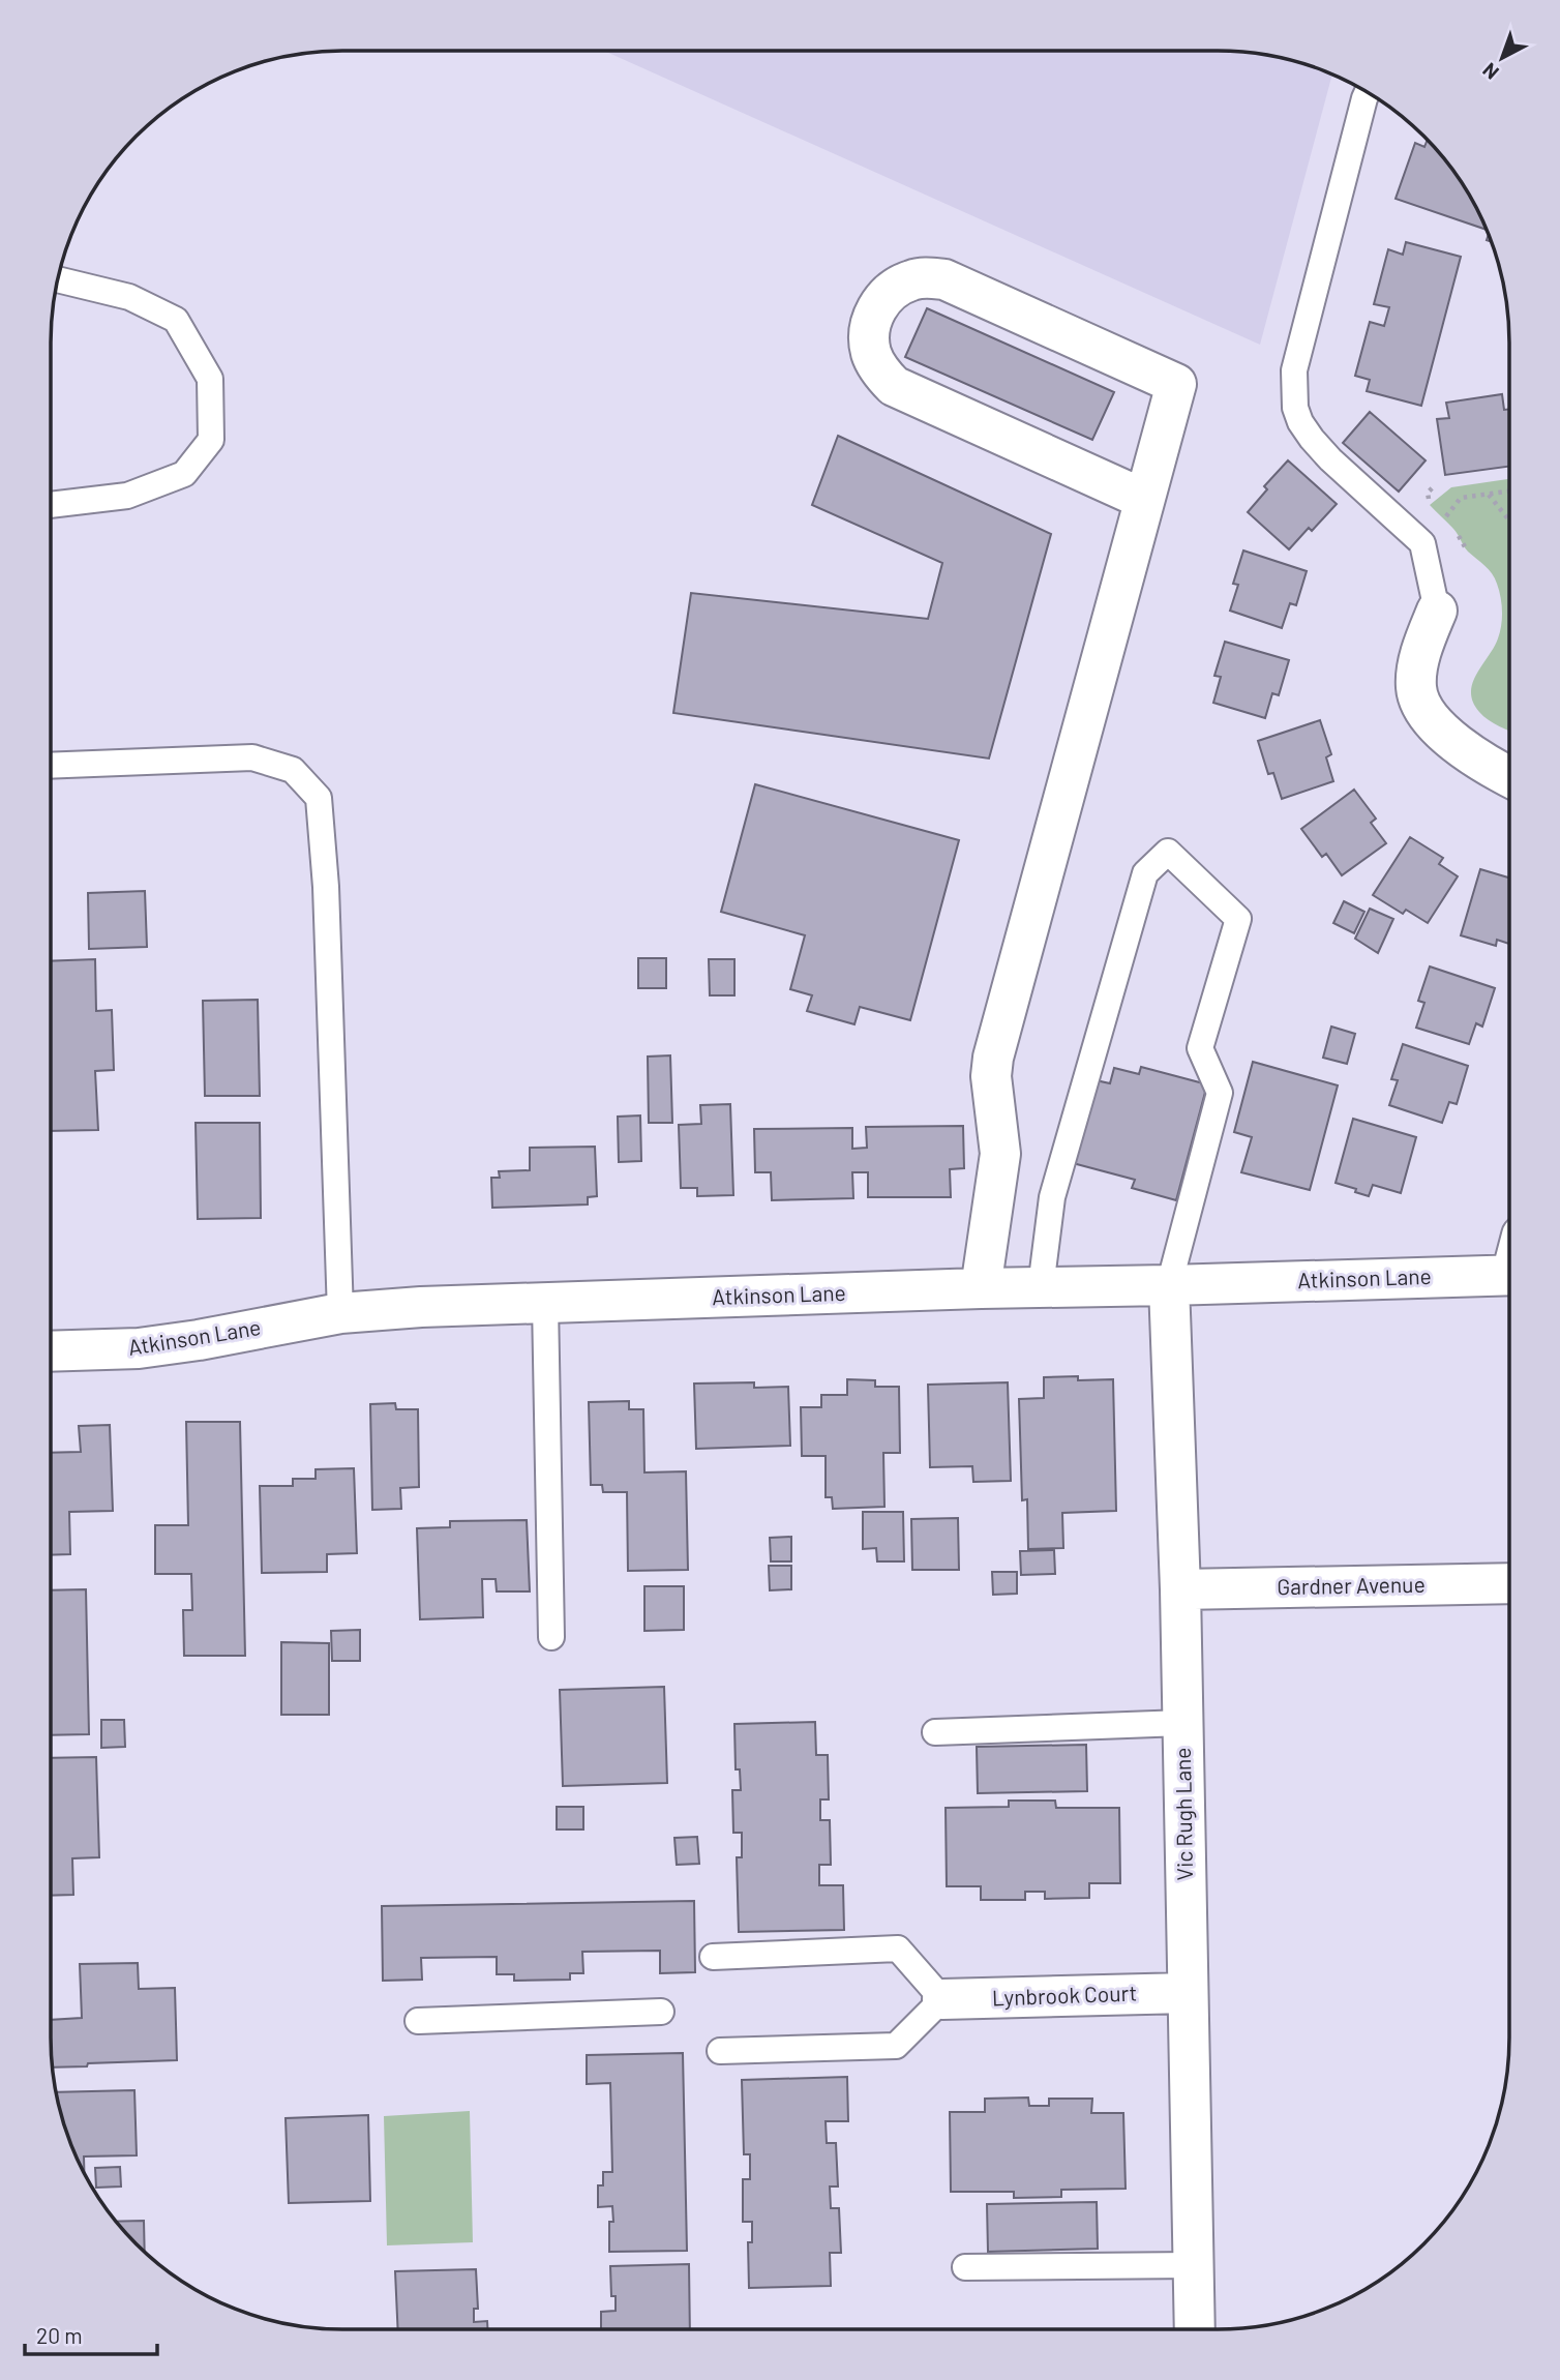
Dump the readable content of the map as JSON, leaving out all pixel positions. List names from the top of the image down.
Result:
{
  "streets": {
    "street": [
      "Atkinson Lane",
      "Gardner Avenue",
      "Vic Rugh Lane",
      "Lynbrook Court"
    ]
  },
  "crossings": [
    ["Atkinson Lane", "Vic Rugh Lane"],
    ["Gardner Avenue", "Vic Rugh Lane"],
    ["Vic Rugh Lane", "Lynbrook Court"]
  ],
  "scale_bar": "20 m",
  "north": "bottom left"
}
